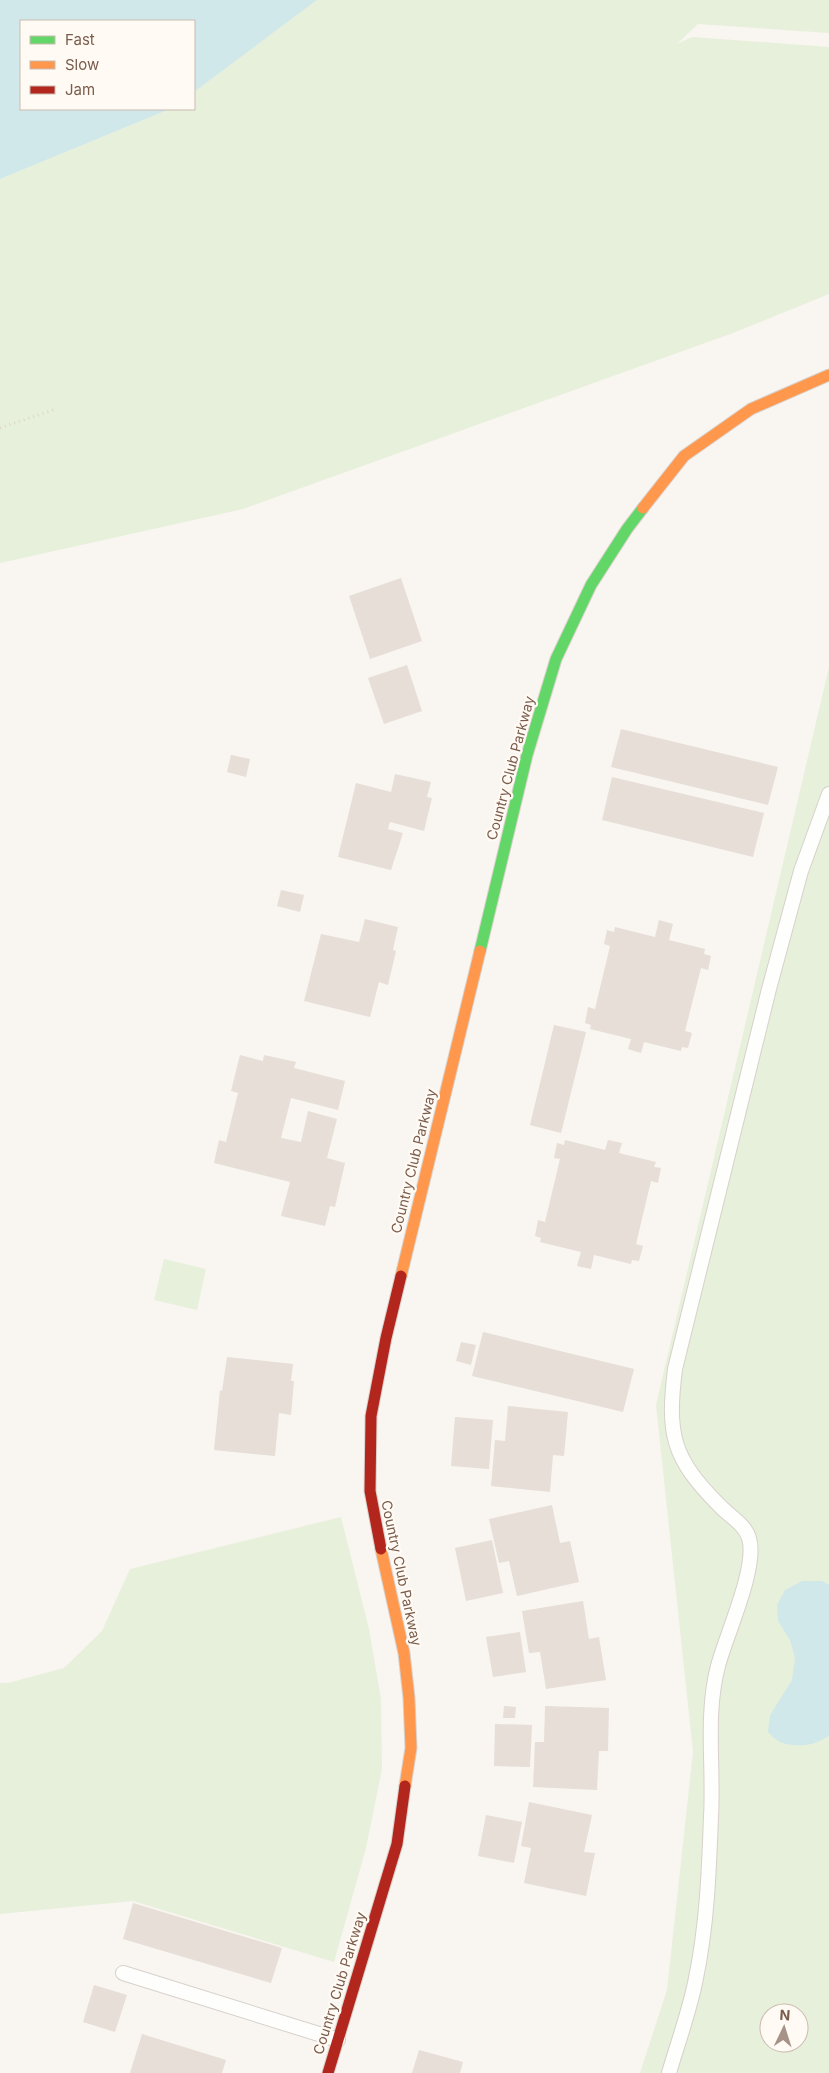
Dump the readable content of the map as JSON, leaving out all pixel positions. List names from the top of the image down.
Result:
{
  "streets": {
    "street": ["Country Club Parkway"]
  },
  "legend": ["Fast", "Slow", "Jam"],
  "north": "top"
}
